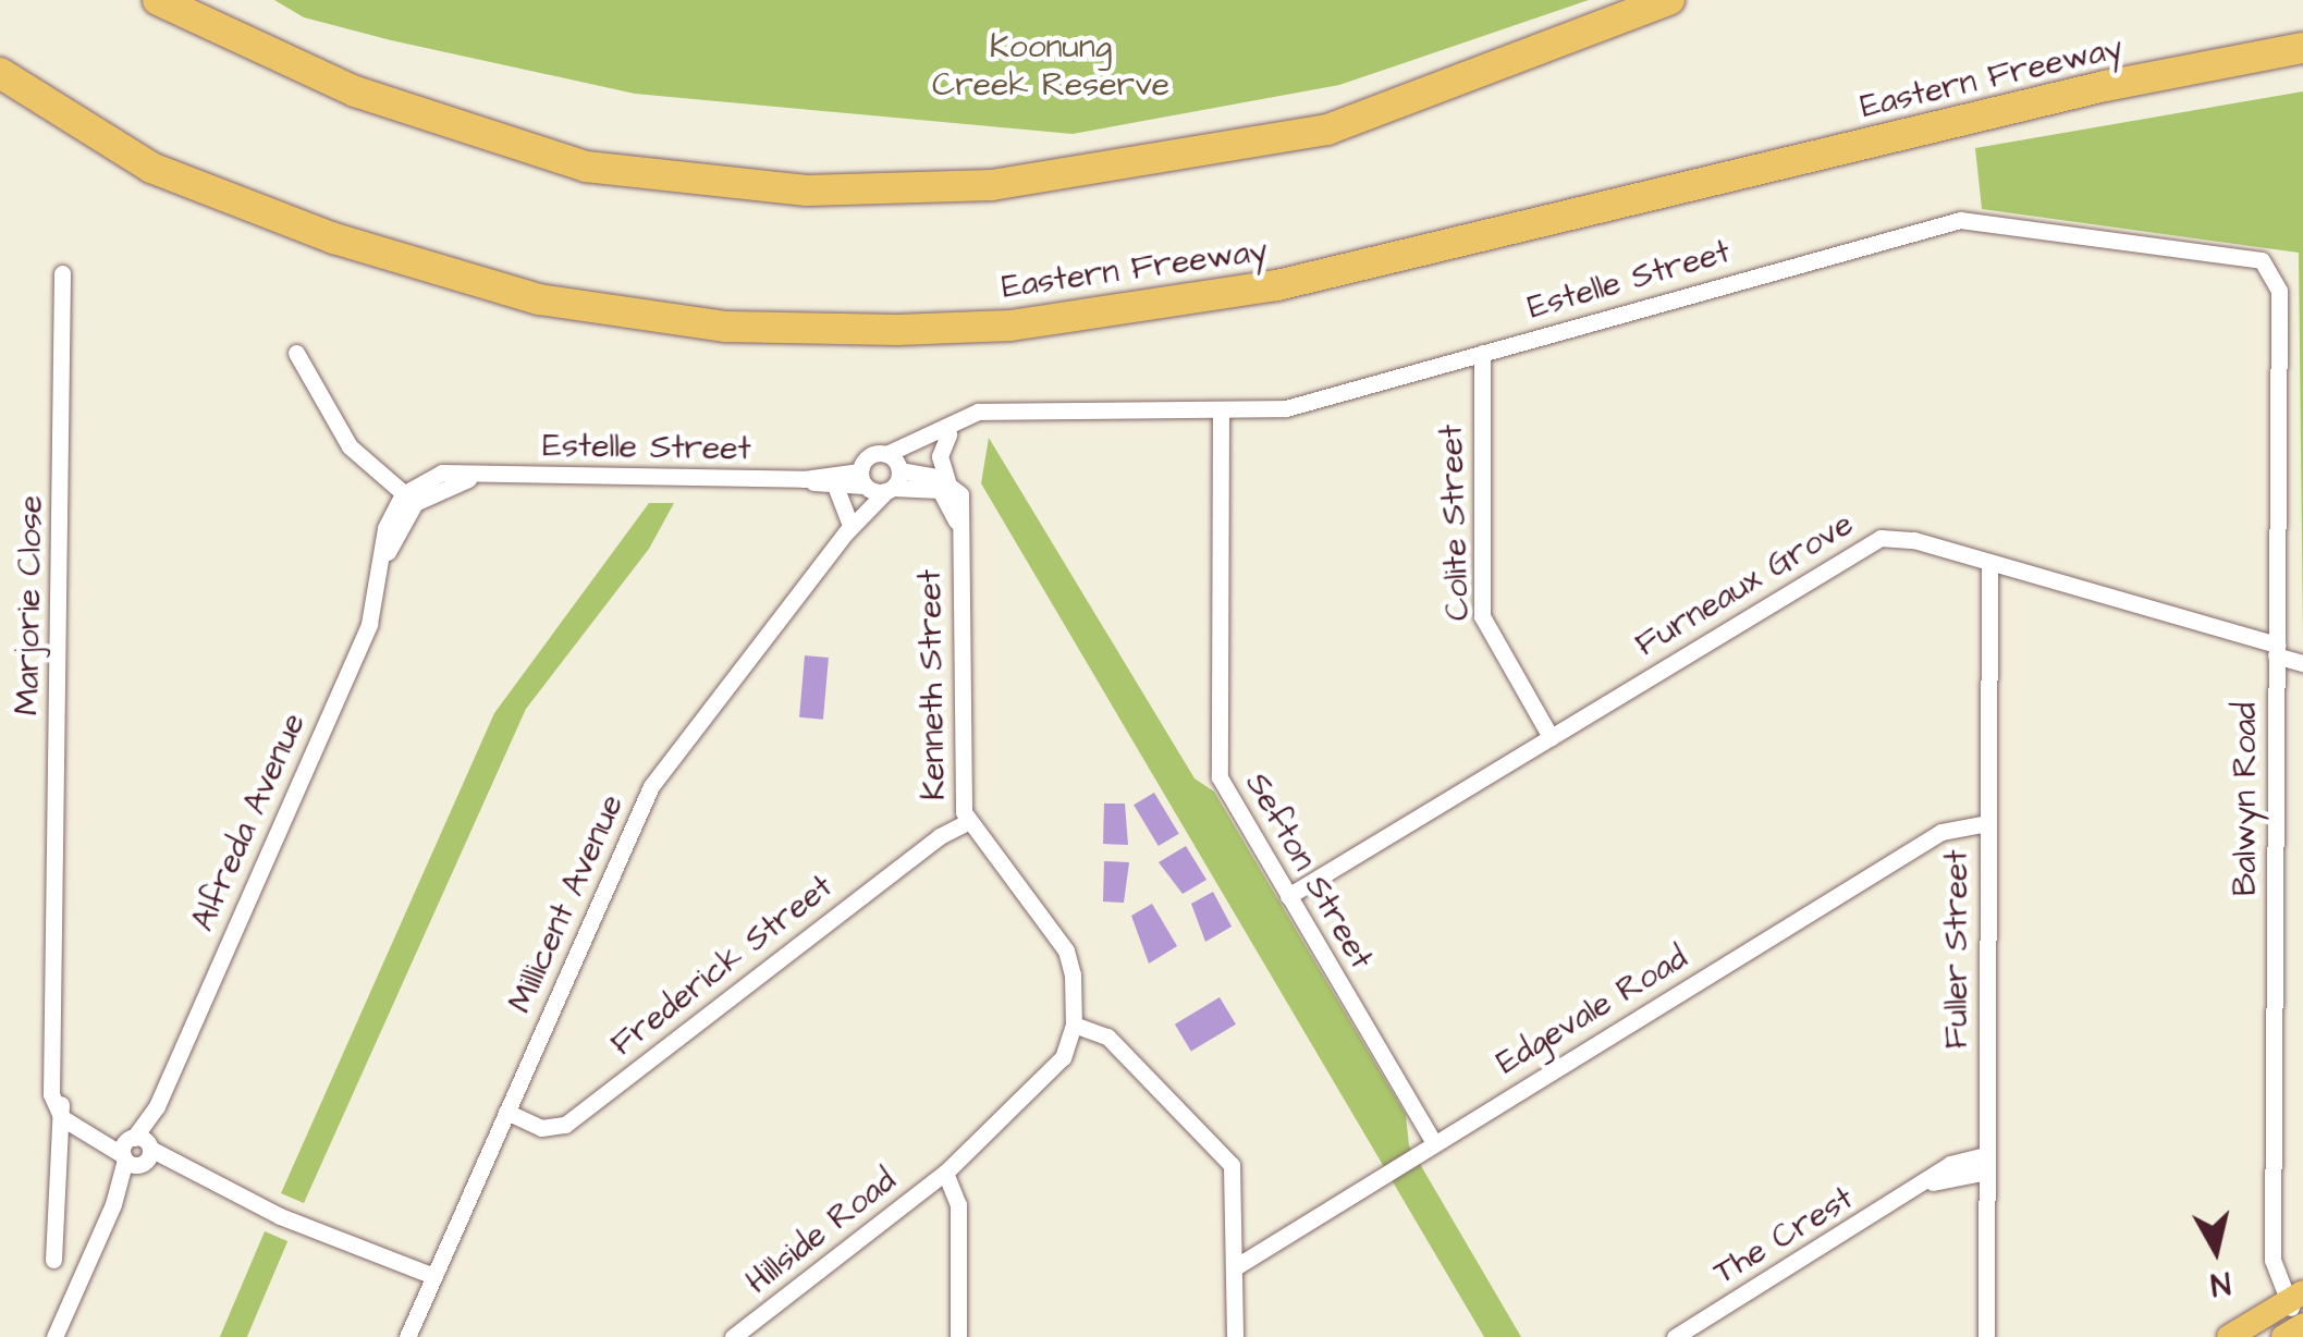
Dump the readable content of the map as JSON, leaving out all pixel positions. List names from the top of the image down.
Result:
{
  "streets": {
    "highway": ["Eastern Freeway"],
    "street": [
      "Estelle Street",
      "Colite Street",
      "Furneaux Grove",
      "Marjorie Close",
      "Kenneth Street",
      "Balwyn Road",
      "Alfreda Avenue",
      "Sefton Street",
      "Millicent Avenue",
      "Fuller Street",
      "Frederick Street",
      "Edgevale Road",
      "Hillside Road",
      "The Crest"
    ]
  },
  "crossings": [
    ["Estelle Street", "Colite Street"],
    ["Estelle Street", "Kenneth Street"],
    ["Estelle Street", "Balwyn Road"],
    ["Estelle Street", "Alfreda Avenue"],
    ["Estelle Street", "Sefton Street"],
    ["Estelle Street", "Millicent Avenue"],
    ["Colite Street", "Furneaux Grove"],
    ["Furneaux Grove", "Balwyn Road"],
    ["Furneaux Grove", "Sefton Street"],
    ["Furneaux Grove", "Fuller Street"],
    ["Kenneth Street", "Millicent Avenue"],
    ["Kenneth Street", "Frederick Street"],
    ["Sefton Street", "Edgevale Road"],
    ["Millicent Avenue", "Frederick Street"],
    ["Fuller Street", "Edgevale Road"],
    ["Fuller Street", "The Crest"]
  ],
  "parks": ["Koonung Creek Reserve"],
  "north": "bottom"
}
